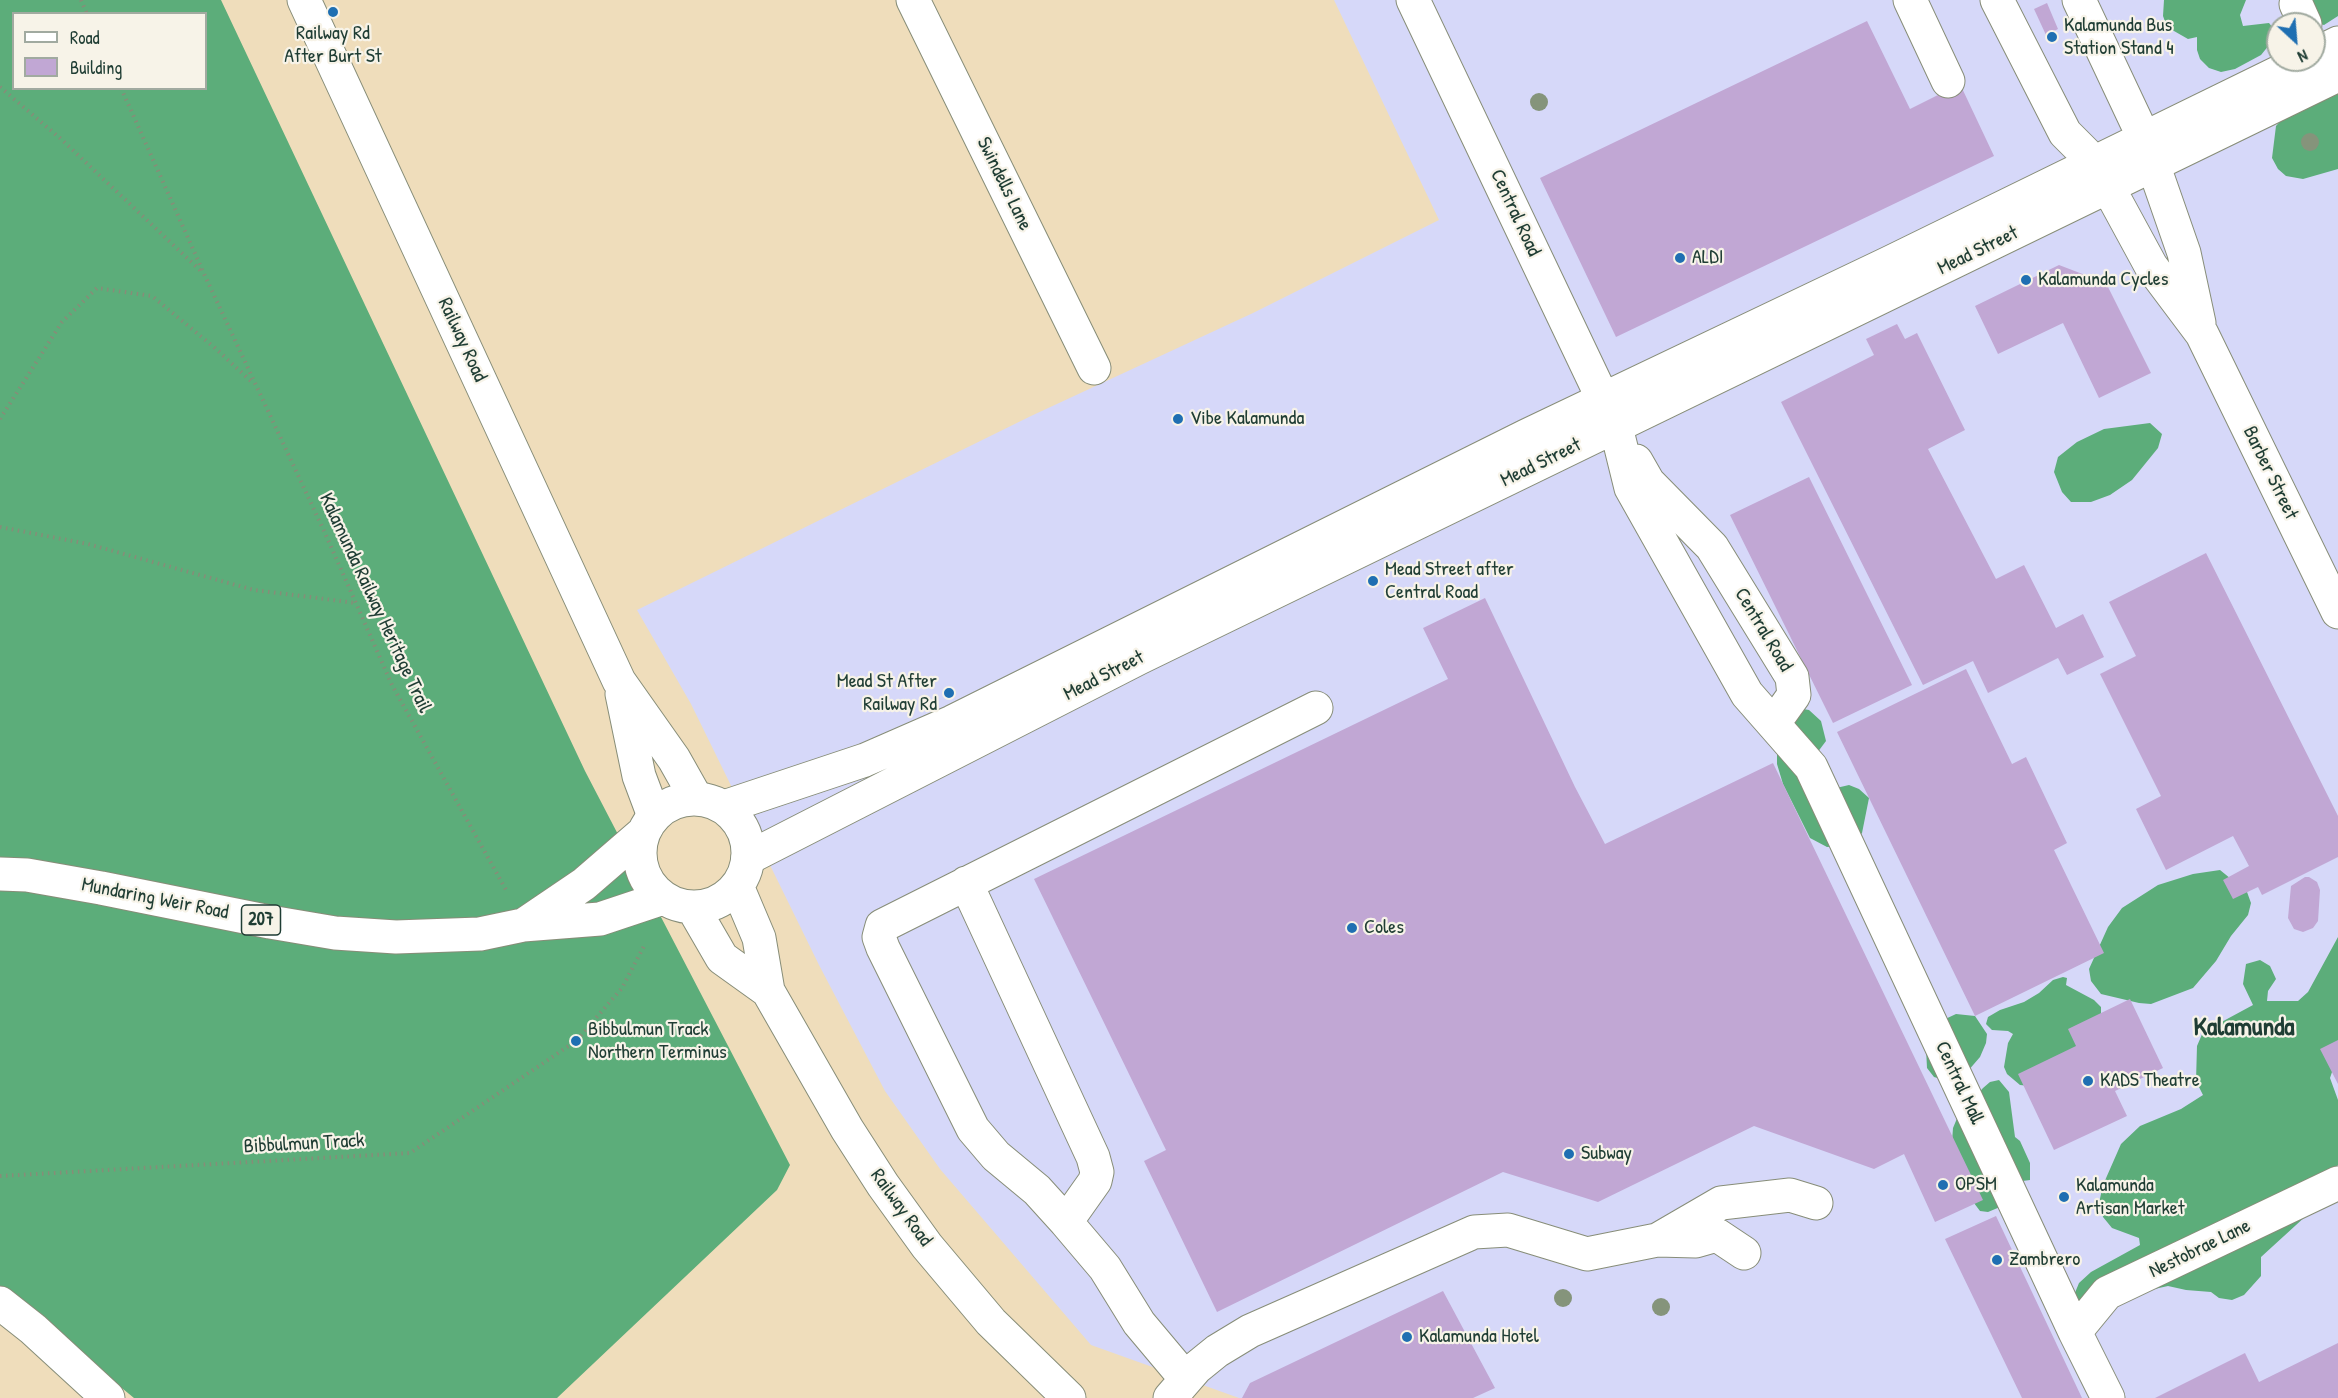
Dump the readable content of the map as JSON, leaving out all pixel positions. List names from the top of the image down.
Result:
{
  "streets": {
    "street": [
      "Swindells Lane",
      "Central Road",
      "Mead Street",
      "Railway Road",
      "Barber Street",
      "Mundaring Weir Road",
      "207",
      "Central Mall",
      "Nestobrae Lane"
    ],
    "path": ["Kalamunda Railway Heritage Trail", "Bibbulmun Track"]
  },
  "crossings": [
    ["Central Road", "Mead Street"],
    ["Central Road", "Central Mall"],
    ["Mead Street", "Railway Road"],
    ["Mead Street", "Barber Street"],
    ["Mead Street", "Mundaring Weir Road"],
    ["Mead Street", "207"],
    ["Railway Road", "Mundaring Weir Road"],
    ["Railway Road", "207"],
    ["Kalamunda Railway Heritage Trail", "Mundaring Weir Road"],
    ["Mundaring Weir Road", "207"],
    ["Central Mall", "Nestobrae Lane"]
  ],
  "districts": ["Kalamunda"],
  "places": [
    "Railway Rd After Burt St",
    "Kalamunda Bus Station Stand 4",
    "ALDI",
    "Kalamunda Cycles",
    "Vibe Kalamunda",
    "Mead Street after Central Road",
    "Mead St After Railway Rd",
    "Coles",
    "Bibbulmun Track Northern Terminus",
    "KADS Theatre",
    "Subway",
    "OPSM",
    "Kalamunda Artisan Market",
    "Zambrero",
    "Kalamunda Hotel"
  ],
  "legend": ["Road", "Building"],
  "north": "bottom right"
}
